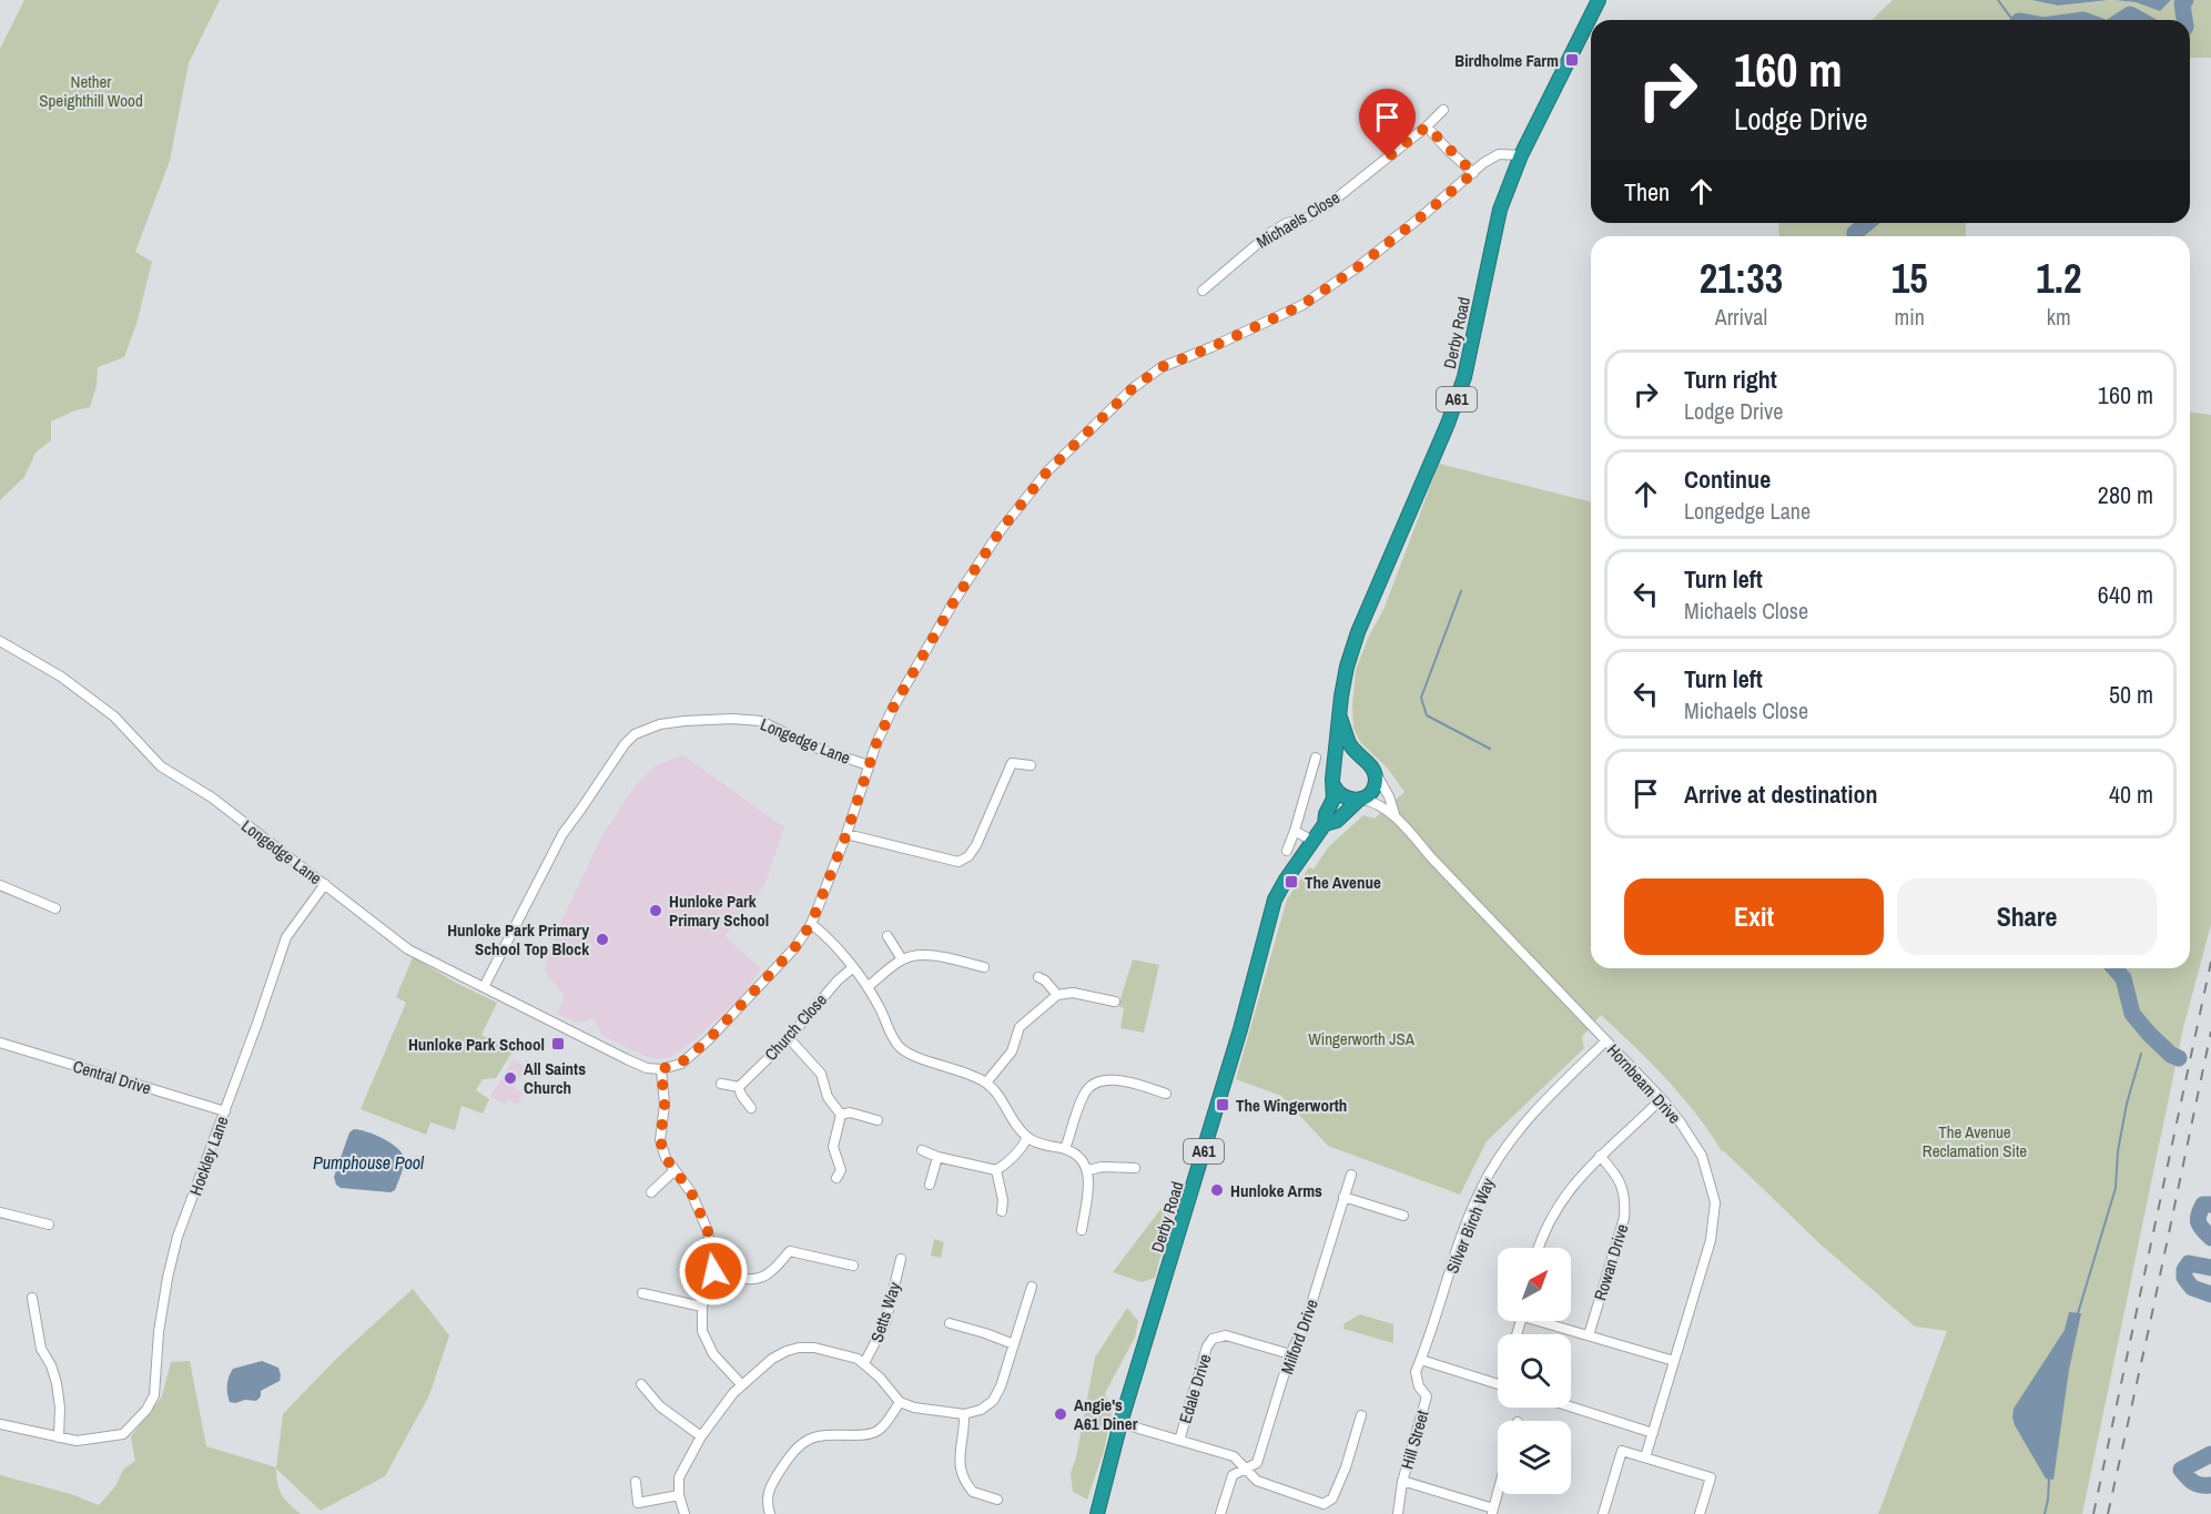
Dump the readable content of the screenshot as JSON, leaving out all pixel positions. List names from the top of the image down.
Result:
{
  "streets": {
    "highway": ["Derby Road", "A61"],
    "street": [
      "Michaels Close",
      "Longedge Lane",
      "Church Close",
      "Central Drive",
      "Hornbeam Drive",
      "Hockley Lane",
      "Silver Birch Way",
      "Rowan Drive",
      "Setts Way",
      "Milford Drive",
      "Edale Drive",
      "Hill Street"
    ]
  },
  "crossings": [
    ["Derby Road", "Longedge Lane"],
    ["Derby Road", "Hornbeam Drive"],
    ["Longedge Lane", "Hockley Lane"],
    ["Central Drive", "Hockley Lane"],
    ["Hornbeam Drive", "Silver Birch Way"],
    ["Silver Birch Way", "Hill Street"],
    ["Milford Drive", "Edale Drive"]
  ],
  "water": ["Pumphouse Pool"],
  "parks": ["Nether Speighthill Wood", "Wingerworth JSA", "The Avenue Reclamation Site"],
  "places": {
    "transit": [
      "Birdholme Farm",
      "The Avenue",
      "Hunloke Park School",
      "The Wingerworth"
    ],
    "other": [
      "Hunloke Park Primary School",
      "Hunloke Park Primary School Top Block",
      "All Saints Church",
      "Hunloke Arms",
      "Angie's A61 Diner"
    ]
  },
  "north": "top right",
  "page": {
    "turn": ["160 m", "Lodge Drive"],
    "then": "Then",
    "eta": [
      "21:33",
      "Arrival",
      "15",
      "min",
      "1.2",
      "km"
    ],
    "list": [
      {
        "name": "Turn right",
        "note": "Lodge Drive",
        "value": "160 m"
      },
      {
        "name": "Continue",
        "note": "Longedge Lane",
        "value": "280 m"
      },
      {
        "name": "Turn left",
        "note": "Michaels Close",
        "value": "640 m"
      },
      {
        "name": "Turn left",
        "note": "Michaels Close",
        "value": "50 m"
      },
      {
        "name": "Arrive at destination",
        "value": "40 m"
      }
    ],
    "buttons": ["Exit", "Share"]
  }
}
